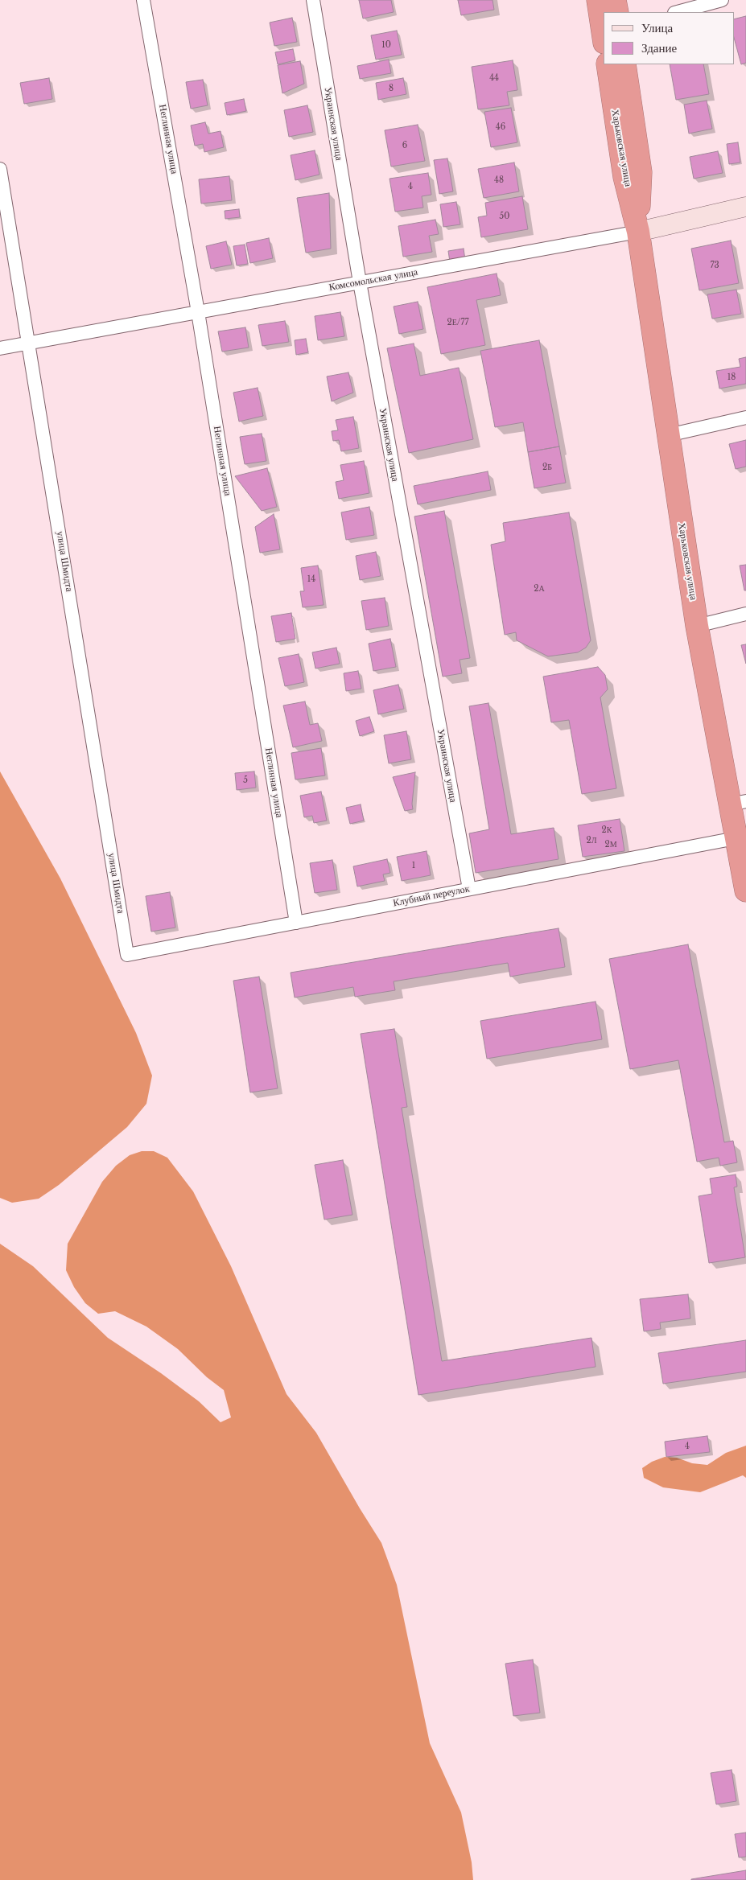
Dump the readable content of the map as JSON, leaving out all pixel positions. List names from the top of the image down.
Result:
{
  "streets": {
    "highway": ["Харьковская улица"],
    "main road": ["Комсомольская улица"],
    "street": [
      "Украинская улица",
      "Неглинная улица",
      "улица Шмидта",
      "Клубный переулок"
    ]
  },
  "crossings": [
    ["Украинская улица", "Комсомольская улица"],
    ["Украинская улица", "Клубный переулок"],
    ["Неглинная улица", "Комсомольская улица"],
    ["Неглинная улица", "Клубный переулок"],
    ["Харьковская улица", "Комсомольская улица"],
    ["Харьковская улица", "Клубный переулок"],
    ["Комсомольская улица", "улица Шмидта"],
    ["улица Шмидта", "Клубный переулок"]
  ],
  "house_numbers": [
    "10",
    "44",
    "8",
    "46",
    "6",
    "48",
    "4",
    "50",
    "73",
    "2Е/77",
    "18",
    "2Б",
    "14",
    "2А",
    "5",
    "2К",
    "2Л",
    "2М",
    "1",
    "4"
  ],
  "legend": ["Улица", "Здание"]
}
